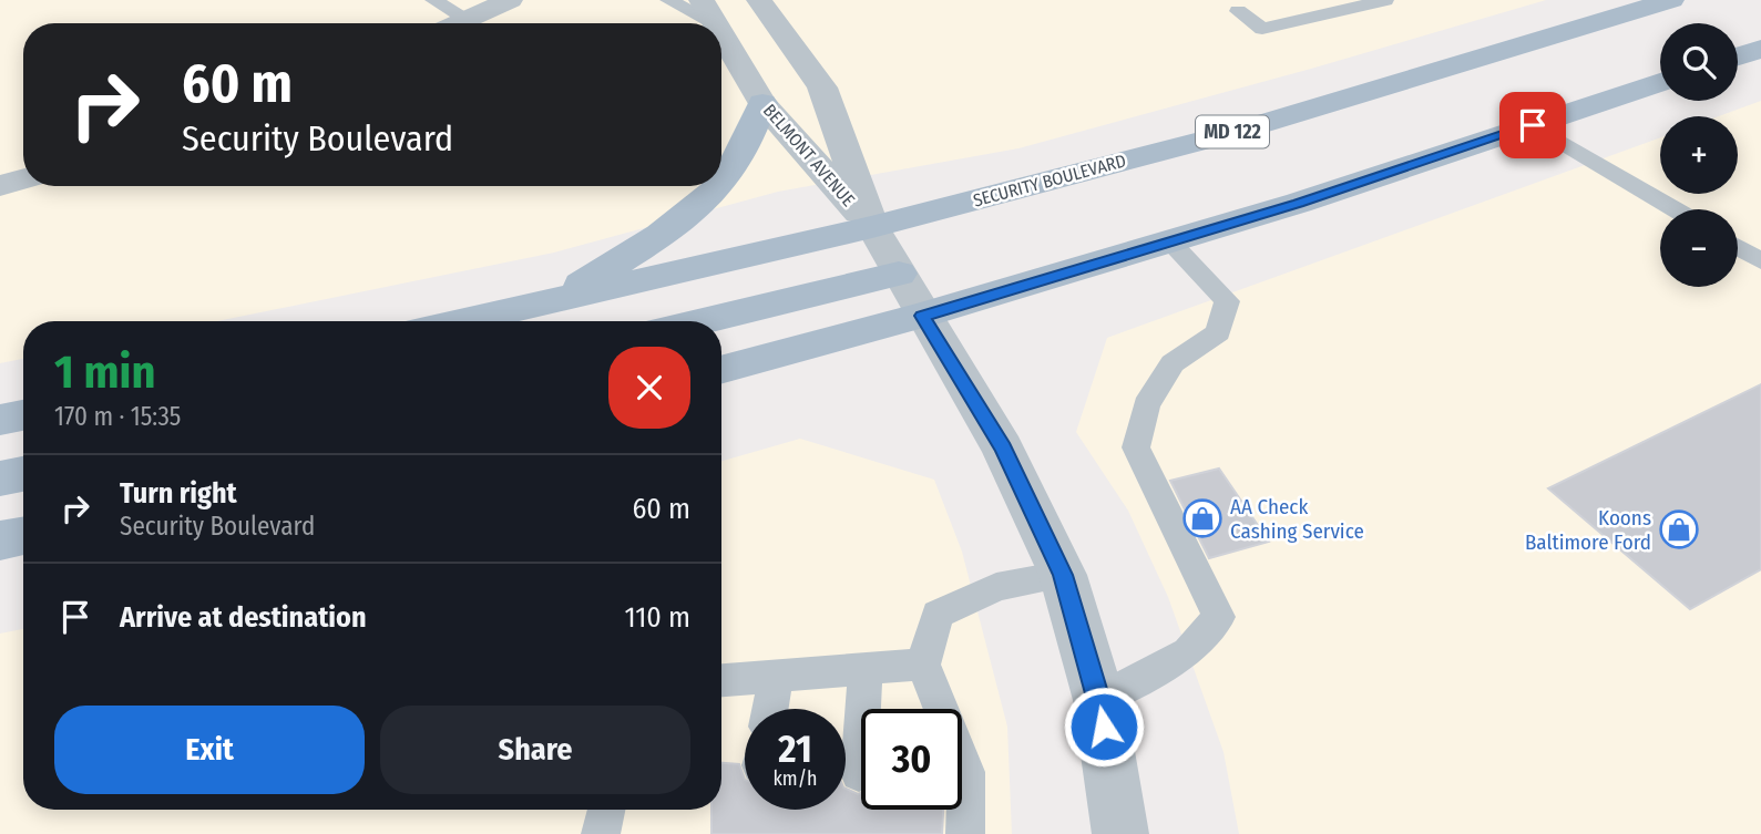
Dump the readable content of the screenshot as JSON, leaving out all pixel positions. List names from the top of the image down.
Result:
{
  "streets": {
    "main road": ["MD 122", "SECURITY BOULEVARD"],
    "street": ["BELMONT AVENUE"]
  },
  "crossings": [
    ["BELMONT AVENUE", "SECURITY BOULEVARD"]
  ],
  "places": {
    "shop": ["AA Check Cashing Service", "Koons Baltimore Ford"]
  },
  "page": {
    "map_buttons": ["+", "−"],
    "turn": ["60 m", "Security Boulevard"],
    "heading": ["1 min", "170 m · 15:35"],
    "list": [
      {
        "name": "Turn right",
        "note": "Security Boulevard",
        "value": "60 m"
      },
      {
        "name": "Arrive at destination",
        "value": "110 m"
      }
    ],
    "buttons": ["Exit", "Share"],
    "speed": "21 km/h",
    "limit": "30"
  }
}
